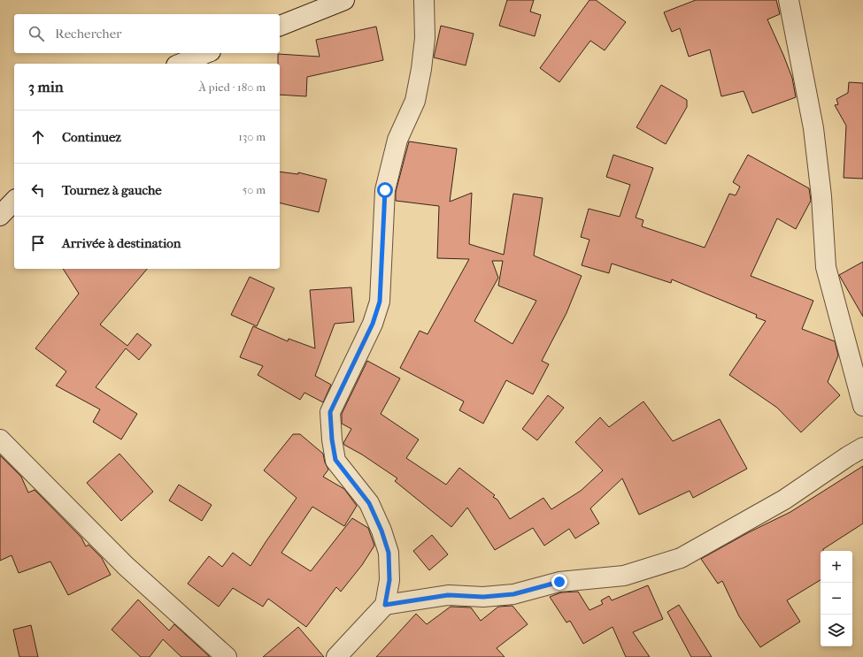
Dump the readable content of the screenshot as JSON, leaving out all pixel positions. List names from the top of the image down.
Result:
{
  "page": {
    "search": "Rechercher",
    "heading": ["3 min", "À pied · 180 m"],
    "list": [
      ["Continuez", "130 m"],
      ["Tournez à gauche", "50 m"],
      "Arrivée à destination"
    ],
    "map_buttons": ["+", "−"]
  }
}
